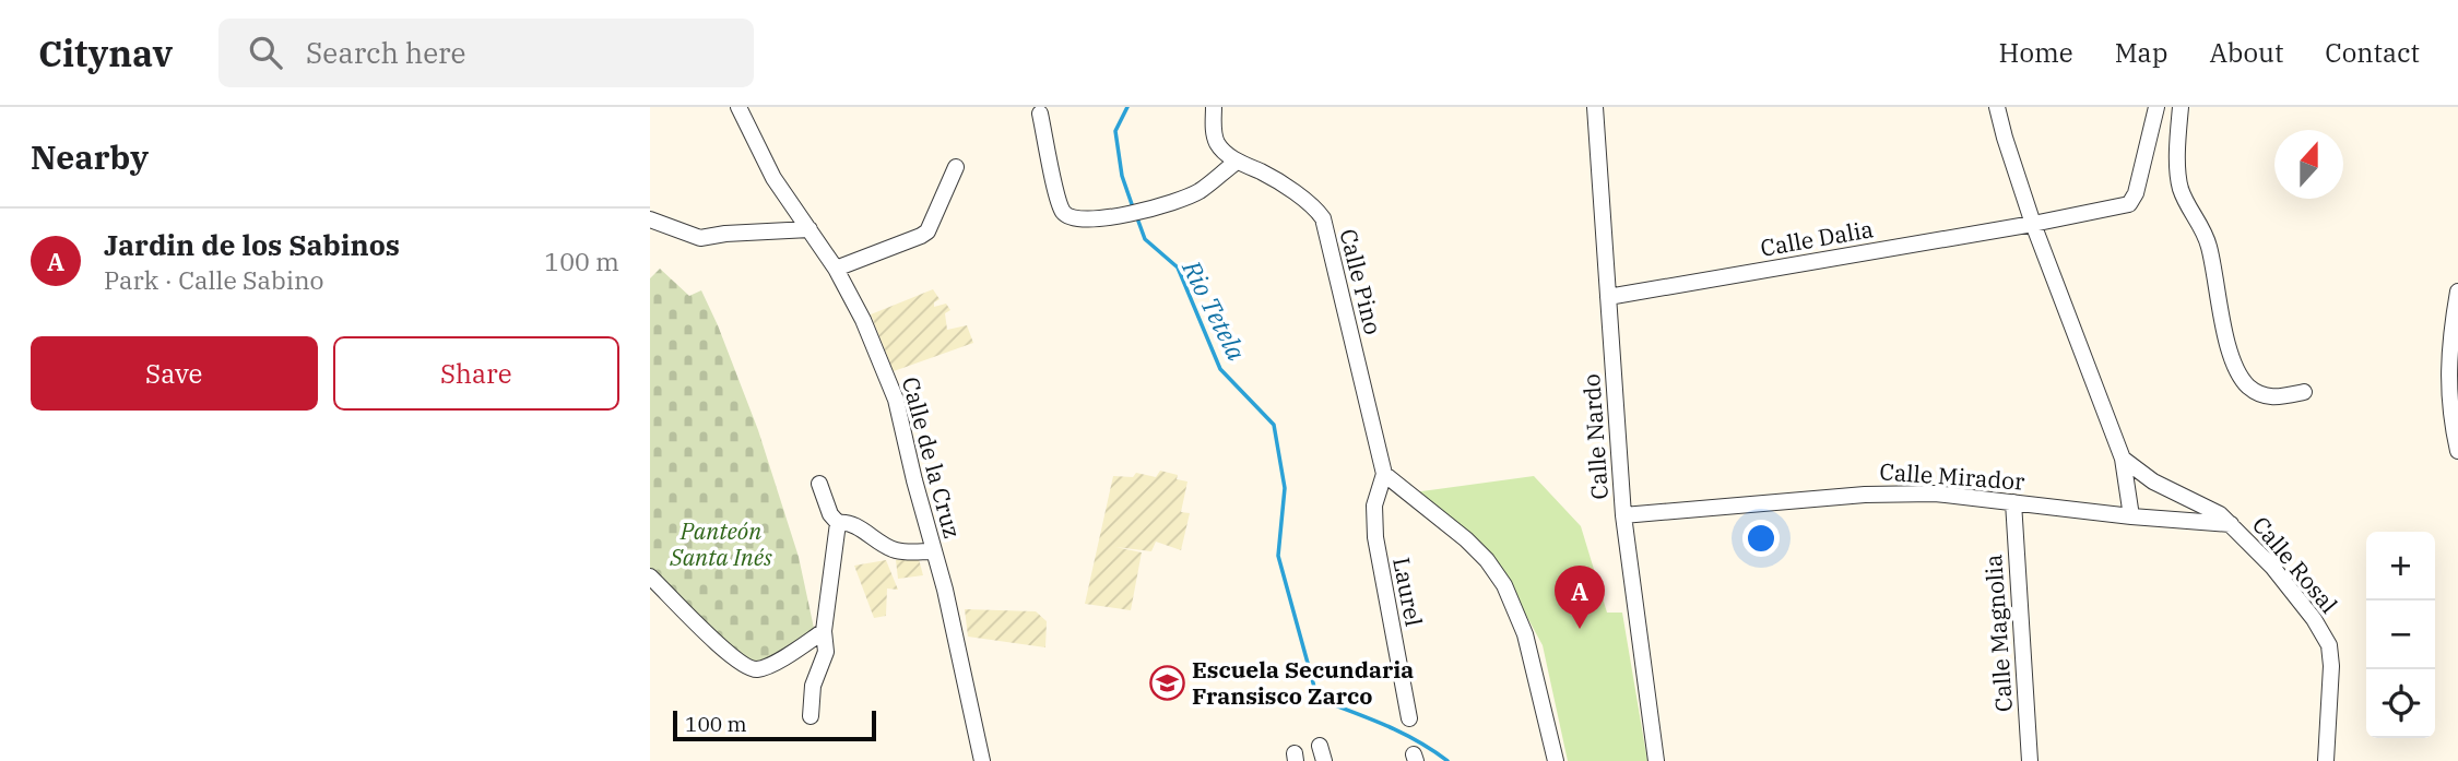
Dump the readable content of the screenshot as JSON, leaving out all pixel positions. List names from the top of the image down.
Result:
{
  "streets": {
    "street": [
      "Calle Dalia",
      "Calle Pino",
      "Calle Nardo",
      "Calle de la Cruz",
      "Calle Mirador",
      "Calle Rosal",
      "Laurel",
      "Calle Magnolia"
    ]
  },
  "crossings": [
    ["Calle Dalia", "Calle Nardo"],
    ["Calle Pino", "Laurel"],
    ["Calle Nardo", "Calle Mirador"],
    ["Calle Mirador", "Calle Rosal"],
    ["Calle Mirador", "Calle Magnolia"]
  ],
  "water": ["Rio Tetela"],
  "parks": ["Panteón Santa Inés"],
  "places": {
    "school or university": ["Escuela Secundaria Fransisco Zarco"]
  },
  "scale_bar": "100 m",
  "north": "top",
  "page": {
    "header": "Citynav",
    "search": "Search here",
    "nav": [
      "Home",
      "Map",
      "About",
      "Contact"
    ],
    "heading": "Nearby",
    "list": [
      {
        "mark": "A",
        "name": "Jardin de los Sabinos",
        "note": "Park · Calle Sabino",
        "value": "100 m"
      }
    ],
    "buttons": ["Save", "Share"],
    "map_buttons": ["+", "−"],
    "pins": "A",
    "scale": "100 m"
  }
}
